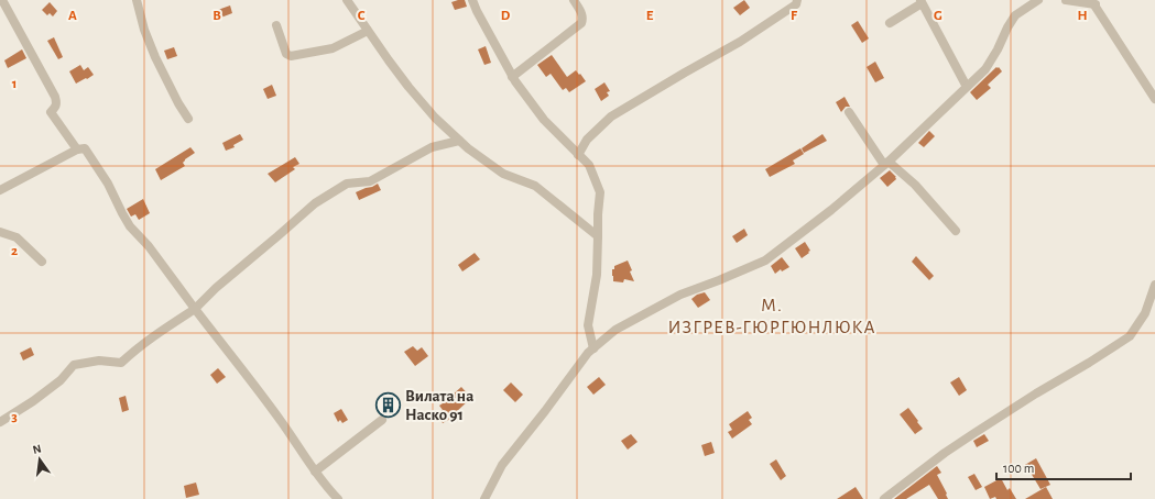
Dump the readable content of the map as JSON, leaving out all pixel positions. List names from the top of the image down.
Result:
{
  "districts": ["М. ИЗГРЕВ-ГЮРГЮНЛЮКА"],
  "places": {
    "building": ["Вилата на Наско 91"]
  },
  "scale_bar": "100 m",
  "north": "top",
  "grid": {
    "columns": [
      "A",
      "B",
      "C",
      "D",
      "E",
      "F",
      "G",
      "H"
    ],
    "rows": ["1", "2", "3"]
  }
}
